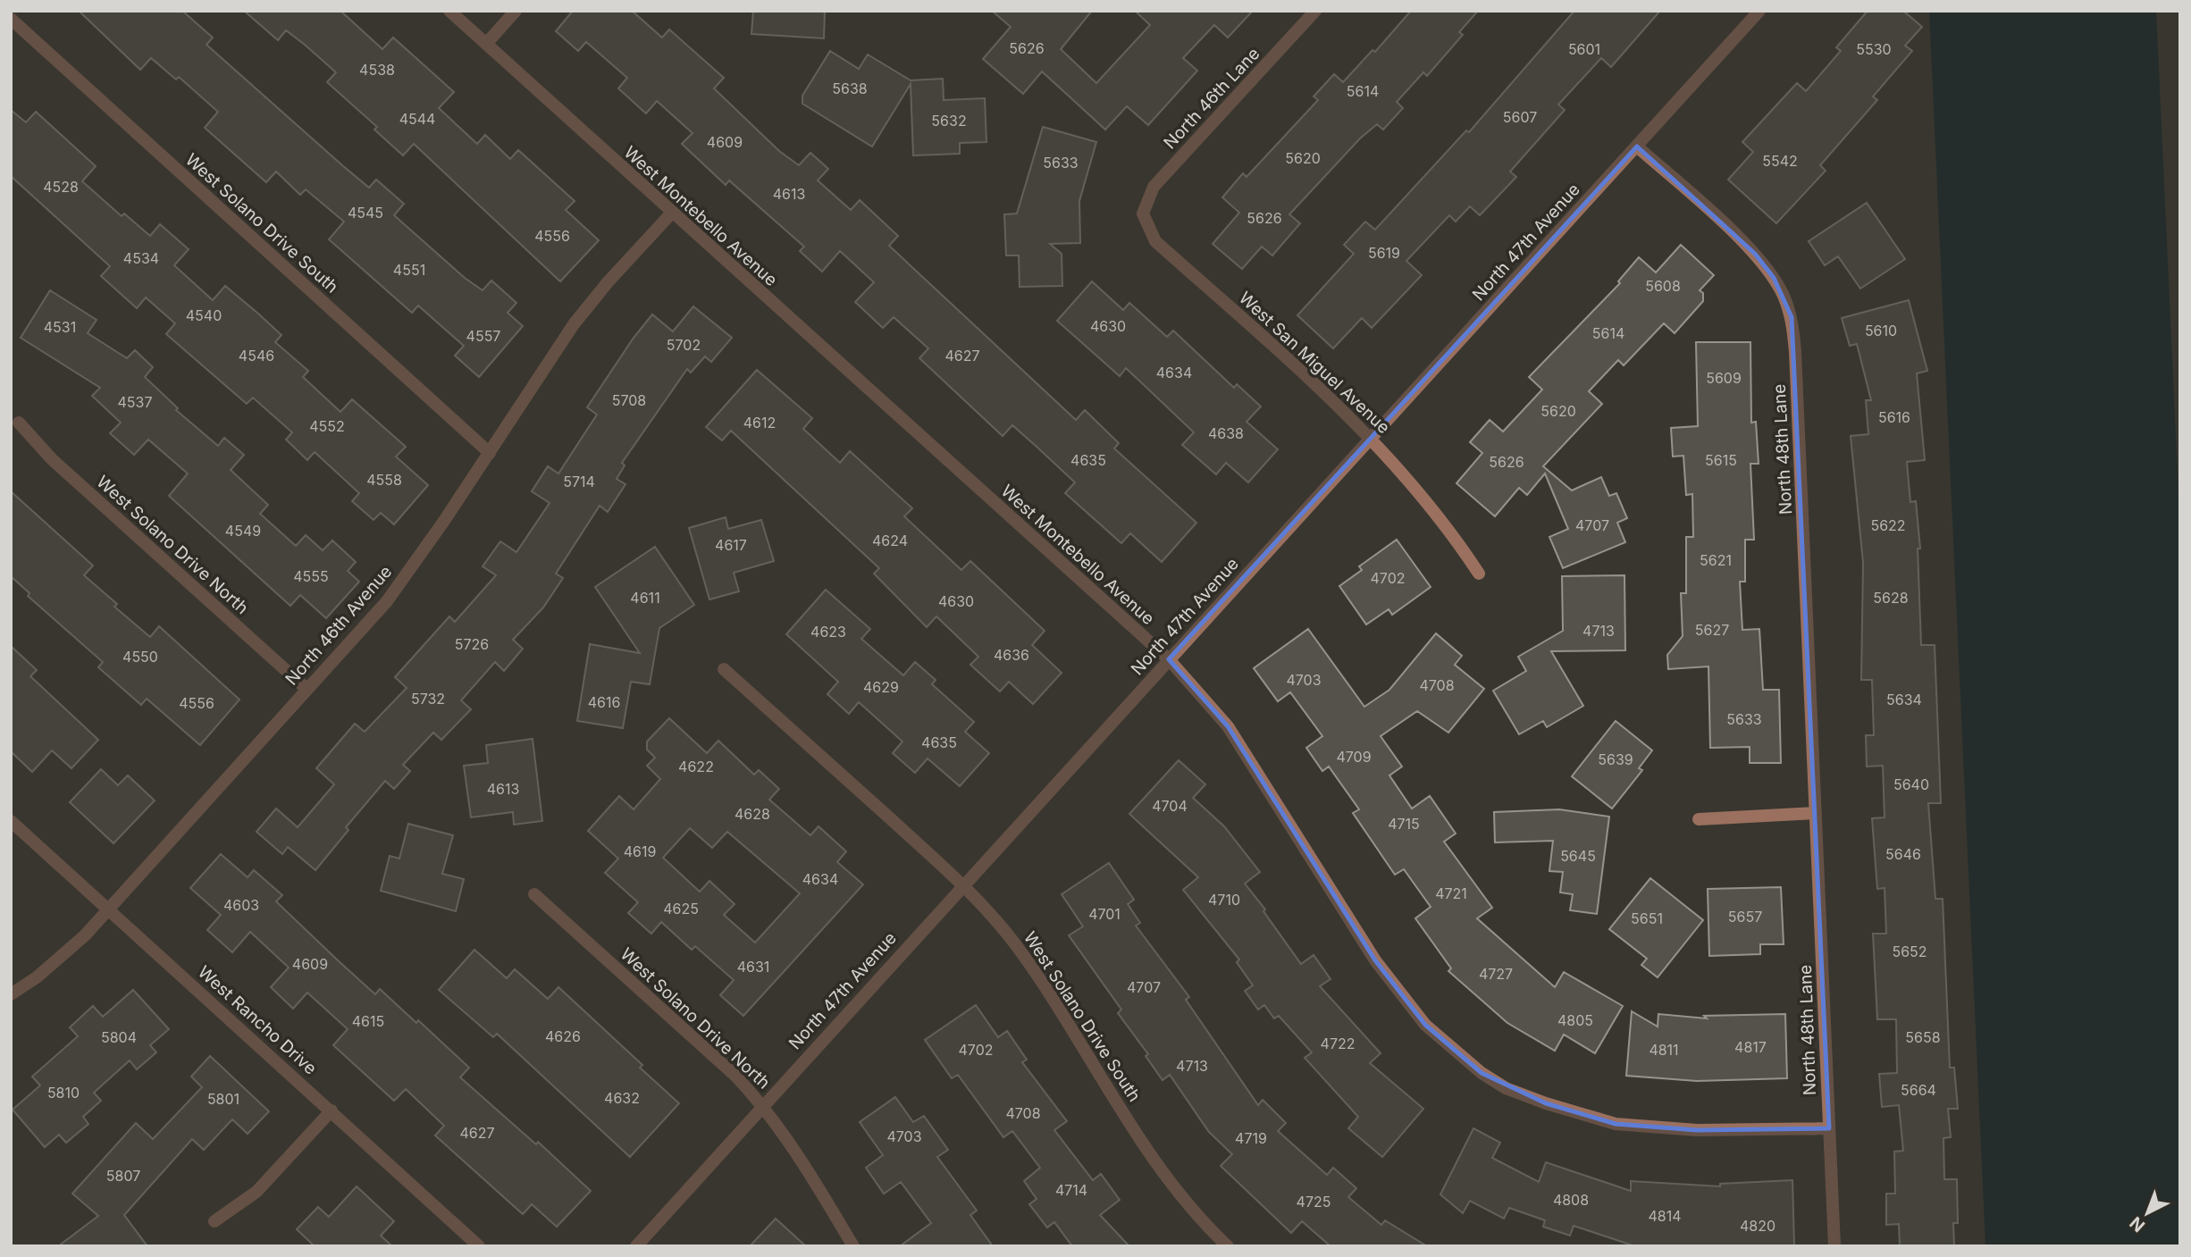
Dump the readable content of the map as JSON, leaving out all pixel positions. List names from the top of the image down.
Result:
{
  "streets": {
    "street": [
      "North 46th Lane",
      "West Montebello Avenue",
      "West Solano Drive South",
      "North 47th Avenue",
      "West San Miguel Avenue",
      "North 48th Lane",
      "West Solano Drive North",
      "North 46th Avenue",
      "West Rancho Drive"
    ]
  },
  "crossings": [
    ["North 46th Lane", "West San Miguel Avenue"],
    ["West Montebello Avenue", "North 47th Avenue"],
    ["West Montebello Avenue", "North 48th Lane"],
    ["West Montebello Avenue", "North 46th Avenue"],
    ["West Solano Drive South", "North 47th Avenue"],
    ["West Solano Drive South", "North 46th Avenue"],
    ["North 47th Avenue", "West San Miguel Avenue"],
    ["North 47th Avenue", "North 48th Lane"],
    ["North 47th Avenue", "West Solano Drive North"],
    ["West Solano Drive North", "North 46th Avenue"],
    ["North 46th Avenue", "West Rancho Drive"]
  ],
  "house_numbers": [
    "5626",
    "5601",
    "5530",
    "4538",
    "5638",
    "5614",
    "5607",
    "4544",
    "5632",
    "4609",
    "5620",
    "5542",
    "5633",
    "4528",
    "4613",
    "4545",
    "5626",
    "4556",
    "5619",
    "4534",
    "4551",
    "5608",
    "4540",
    "4630",
    "4531",
    "5610",
    "5614",
    "4557",
    "5702",
    "4546",
    "4627",
    "4634",
    "5609",
    "5708",
    "4537",
    "5620",
    "5616",
    "4612",
    "4552",
    "4638",
    "4635",
    "5615",
    "5626",
    "4558",
    "5714",
    "4707",
    "5622",
    "4549",
    "4624",
    "4617",
    "5621",
    "4555",
    "4702",
    "4611",
    "5628",
    "4630",
    "5627",
    "4713",
    "4623",
    "5726",
    "4636",
    "4550",
    "4703",
    "4708",
    "4629",
    "5732",
    "5634",
    "4616",
    "4556",
    "5633",
    "4635",
    "4709",
    "5639",
    "4622",
    "5640",
    "4613",
    "4704",
    "4628",
    "4715",
    "4619",
    "5646",
    "5645",
    "4634",
    "4721",
    "4710",
    "4603",
    "4625",
    "4701",
    "5657",
    "5651",
    "5652",
    "4609",
    "4631",
    "4727",
    "4707",
    "4805",
    "4615",
    "4626",
    "5804",
    "5658",
    "4722",
    "4817",
    "4702",
    "4811",
    "4713",
    "5664",
    "5810",
    "4632",
    "5801",
    "4708",
    "4627",
    "4703",
    "4719",
    "5807",
    "4714",
    "4808",
    "4725",
    "4814",
    "4820"
  ],
  "north": "bottom left"
}
